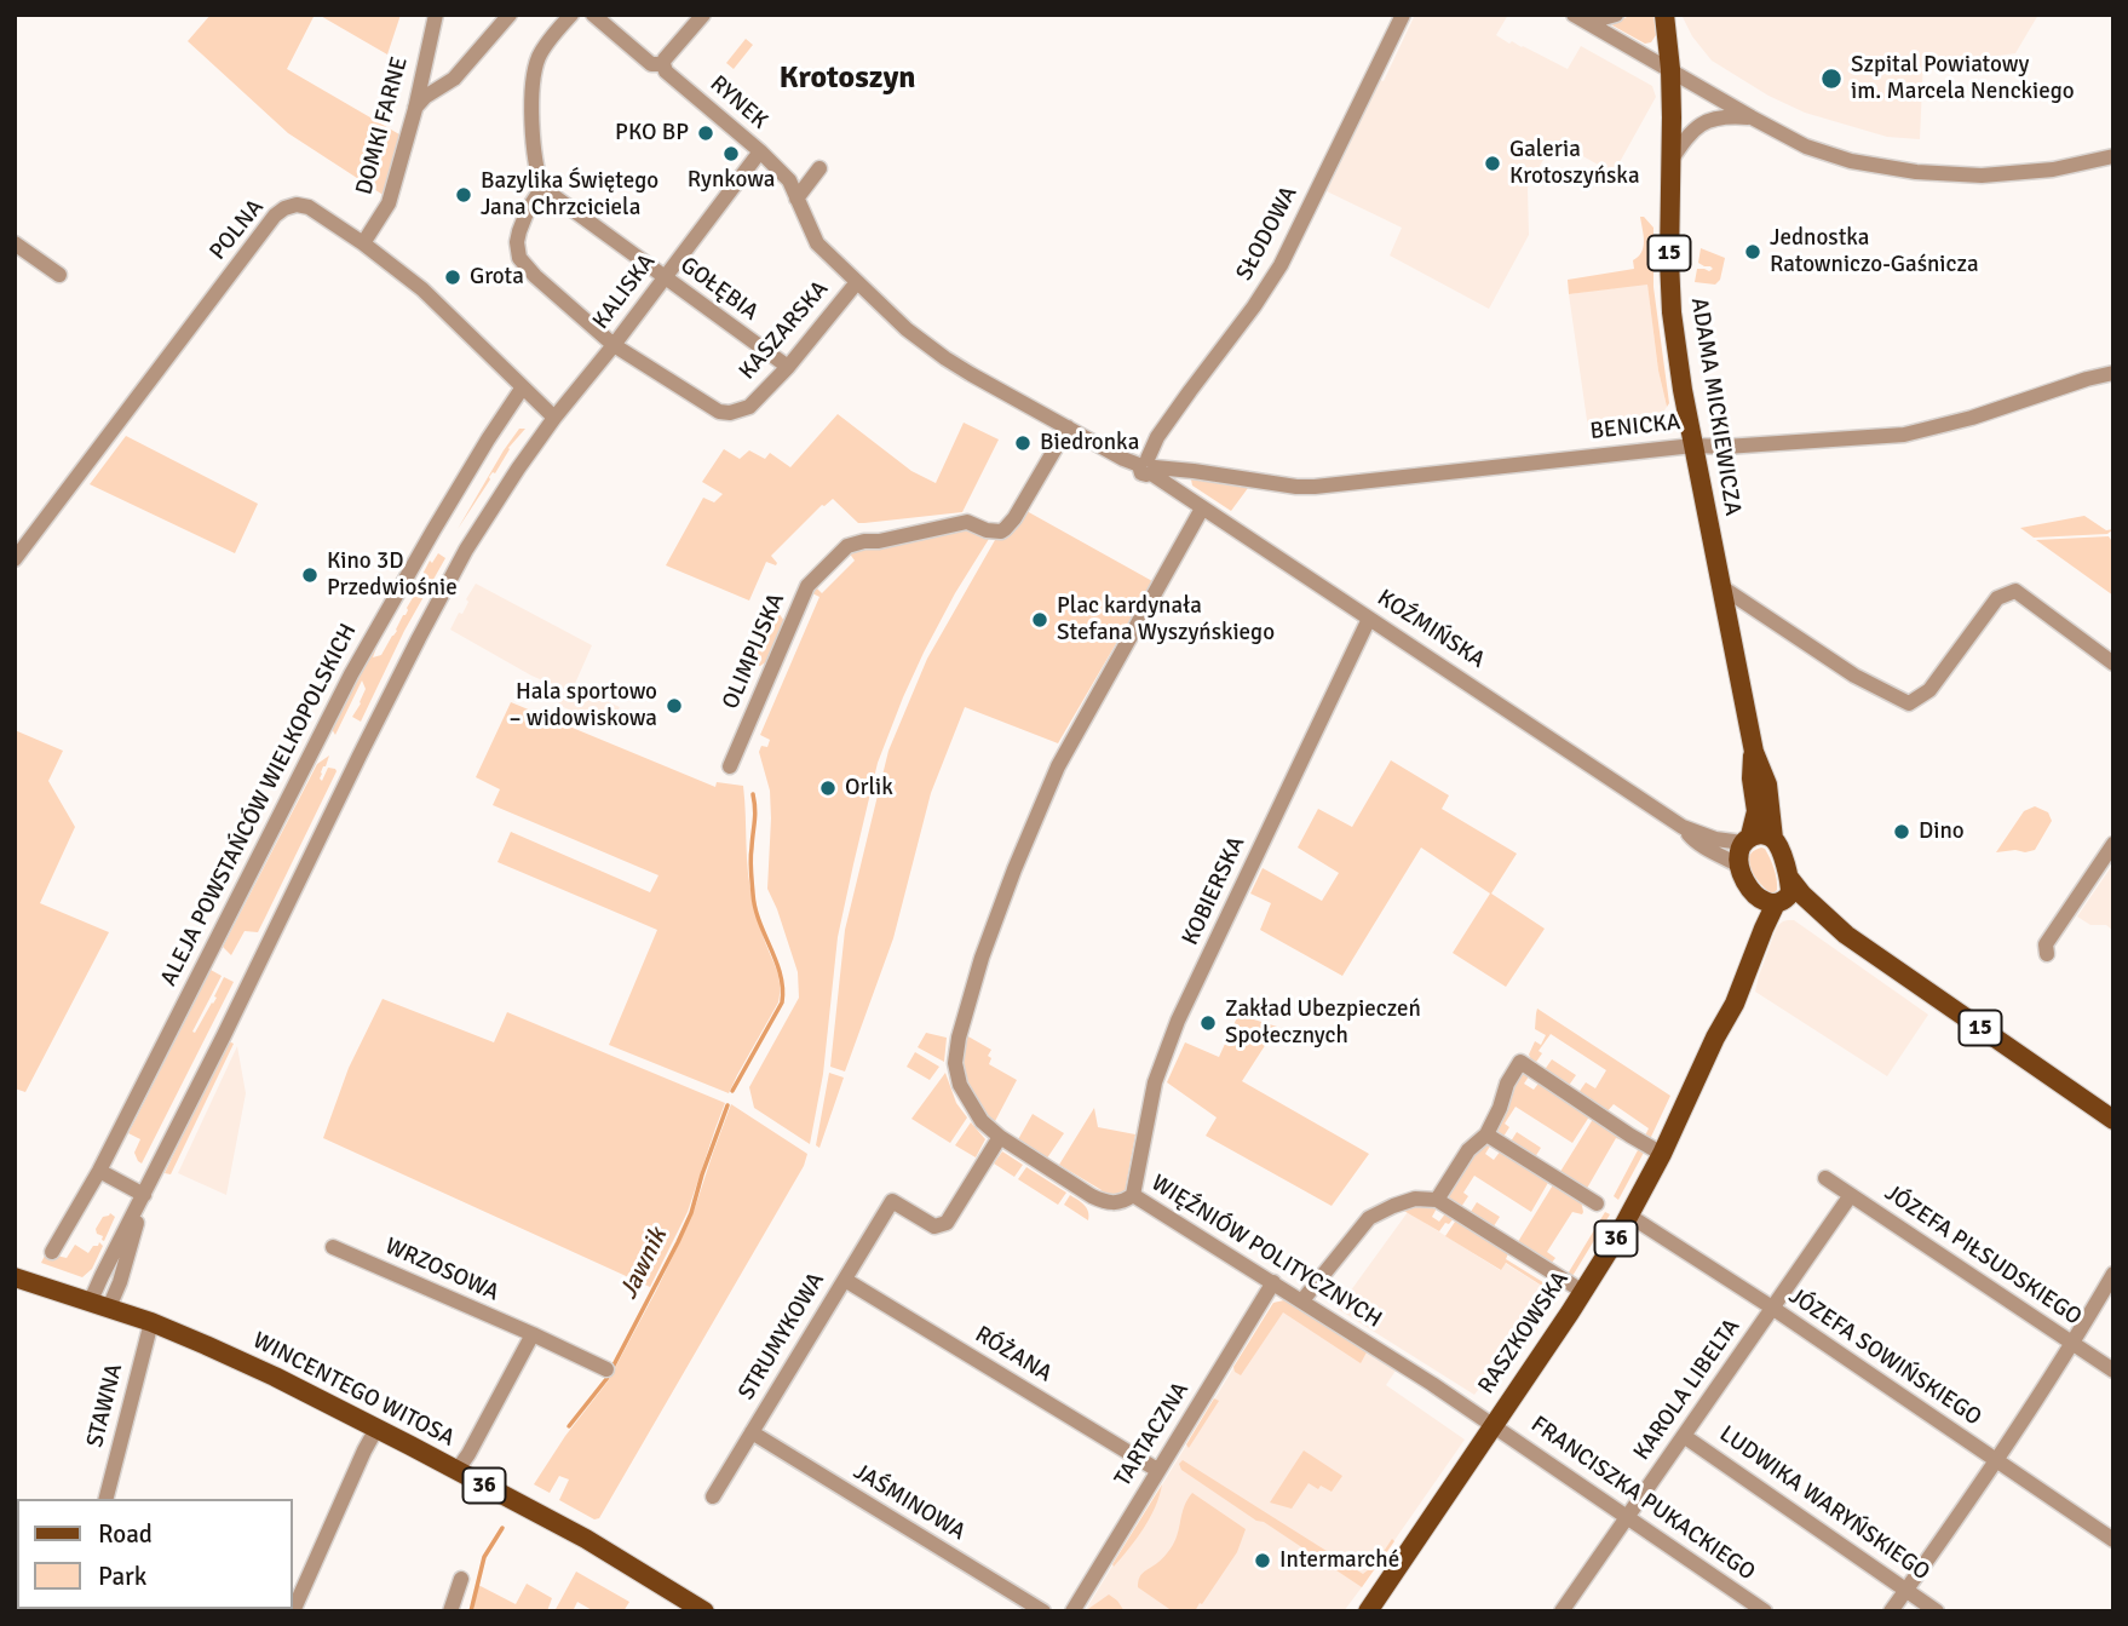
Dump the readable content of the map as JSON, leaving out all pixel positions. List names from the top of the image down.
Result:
{
  "streets": {
    "main road": [
      "15",
      "ADAMA MICKIEWICZA",
      "36",
      "RASZKOWSKA",
      "WINCENTEGO WITOSA"
    ],
    "street": [
      "RYNEK",
      "DOMKI FARNE",
      "POLNA",
      "SŁODOWA",
      "GOŁĘBIA",
      "KALISKA",
      "KASZARSKA",
      "BENICKA",
      "KOŹMIŃSKA",
      "OLIMPIJSKA",
      "ALEJA POWSTAŃCÓW WIELKOPOLSKICH",
      "KOBIERSKA",
      "WIĘŹNIÓW POLITYCZNYCH",
      "JÓZEFA PIŁSUDSKIEGO",
      "WRZOSOWA",
      "STRUMYKOWA",
      "RÓŻANA",
      "JÓZEFA SOWIŃSKIEGO",
      "KAROLA LIBELTA",
      "STAWNA",
      "TARTACZNA",
      "FRANCISZKA PUKACKIEGO",
      "JAŚMINOWA",
      "LUDWIKA WARYŃSKIEGO"
    ]
  },
  "crossings": [
    ["RYNEK", "KALISKA"],
    ["RYNEK", "KOŹMIŃSKA"],
    ["DOMKI FARNE", "POLNA"],
    ["POLNA", "KALISKA"],
    ["POLNA", "ALEJA POWSTAŃCÓW WIELKOPOLSKICH"],
    ["SŁODOWA", "BENICKA"],
    ["SŁODOWA", "KOŹMIŃSKA"],
    ["15", "ADAMA MICKIEWICZA"],
    ["15", "KOŹMIŃSKA"],
    ["15", "RASZKOWSKA"],
    ["GOŁĘBIA", "KALISKA"],
    ["GOŁĘBIA", "KASZARSKA"],
    ["KALISKA", "KASZARSKA"],
    ["KASZARSKA", "KOŹMIŃSKA"],
    ["ADAMA MICKIEWICZA", "BENICKA"],
    ["ADAMA MICKIEWICZA", "KOŹMIŃSKA"],
    ["ADAMA MICKIEWICZA", "RASZKOWSKA"],
    ["BENICKA", "KOŹMIŃSKA"],
    ["KOŹMIŃSKA", "OLIMPIJSKA"],
    ["KOŹMIŃSKA", "KOBIERSKA"],
    ["KOŹMIŃSKA", "WIĘŹNIÓW POLITYCZNYCH"],
    ["KOŹMIŃSKA", "RASZKOWSKA"],
    ["KOBIERSKA", "WIĘŹNIÓW POLITYCZNYCH"],
    ["36", "WINCENTEGO WITOSA"],
    ["36", "STAWNA"],
    ["WIĘŹNIÓW POLITYCZNYCH", "RASZKOWSKA"],
    ["WIĘŹNIÓW POLITYCZNYCH", "STRUMYKOWA"],
    ["WIĘŹNIÓW POLITYCZNYCH", "TARTACZNA"],
    ["WIĘŹNIÓW POLITYCZNYCH", "FRANCISZKA PUKACKIEGO"],
    ["JÓZEFA PIŁSUDSKIEGO", "KAROLA LIBELTA"],
    ["RASZKOWSKA", "JÓZEFA SOWIŃSKIEGO"],
    ["RASZKOWSKA", "FRANCISZKA PUKACKIEGO"],
    ["STRUMYKOWA", "RÓŻANA"],
    ["STRUMYKOWA", "JAŚMINOWA"],
    ["RÓŻANA", "TARTACZNA"],
    ["JÓZEFA SOWIŃSKIEGO", "KAROLA LIBELTA"],
    ["WINCENTEGO WITOSA", "STAWNA"],
    ["KAROLA LIBELTA", "FRANCISZKA PUKACKIEGO"],
    ["KAROLA LIBELTA", "LUDWIKA WARYŃSKIEGO"]
  ],
  "districts": ["Krotoszyn"],
  "water": ["Jawnik"],
  "places": [
    "Szpital Powiatowy im. Marcela Nenckiego",
    "PKO BP",
    "Rynkowa",
    "Galeria Krotoszyńska",
    "Bazylika Świętego Jana Chrzciciela",
    "Jednostka Ratowniczo-Gaśnicza",
    "Grota",
    "Biedronka",
    "Kino 3D Przedwiośnie",
    "Plac kardynała Stefana Wyszyńskiego",
    "Hala sportowo – widowiskowa",
    "Orlik",
    "Dino",
    "Zakład Ubezpieczeń Społecznych",
    "Intermarché"
  ],
  "legend": ["Road", "Park"]
}
